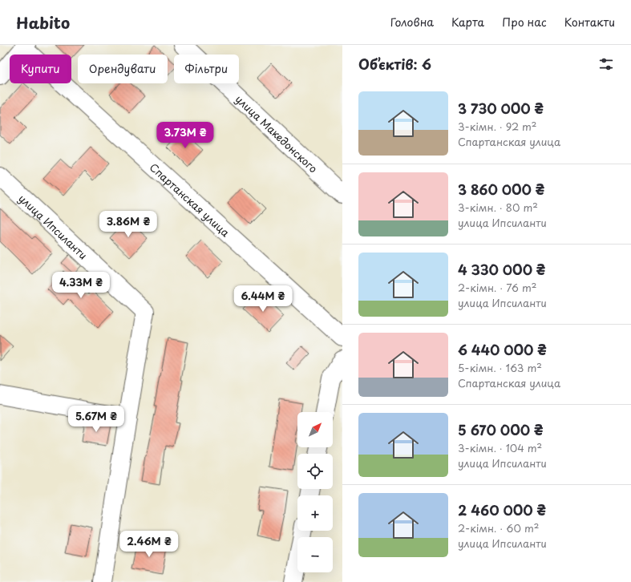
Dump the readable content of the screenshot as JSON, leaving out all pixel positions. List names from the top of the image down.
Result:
{
  "streets": {
    "street": ["улица Македонского", "Спартанская улица", "улица Ипсиланти"]
  },
  "north": "top right",
  "page": {
    "header": "Habito",
    "nav": [
      "Головна",
      "Карта",
      "Про нас",
      "Контакти"
    ],
    "heading": "Об’єктів: 6",
    "chip": ["Купити", "Орендувати", "Фільтри"],
    "list": [
      {
        "name": "3 730 000 ₴",
        "note": "3-кімн. · 92 m² · Спартанская улица"
      },
      {
        "name": "3 860 000 ₴",
        "note": "3-кімн. · 80 m² · улица Ипсиланти"
      },
      {
        "name": "4 330 000 ₴",
        "note": "2-кімн. · 76 m² · улица Ипсиланти"
      },
      {
        "name": "6 440 000 ₴",
        "note": "5-кімн. · 163 m² · Спартанская улица"
      },
      {
        "name": "5 670 000 ₴",
        "note": "3-кімн. · 104 m² · улица Ипсиланти"
      },
      {
        "name": "2 460 000 ₴",
        "note": "2-кімн. · 60 m² · улица Ипсиланти"
      }
    ],
    "price": [
      "3.73M ₴",
      "3.86M ₴",
      "4.33M ₴",
      "6.44M ₴",
      "5.67M ₴",
      "2.46M ₴"
    ],
    "map_buttons": ["+", "−"]
  }
}
